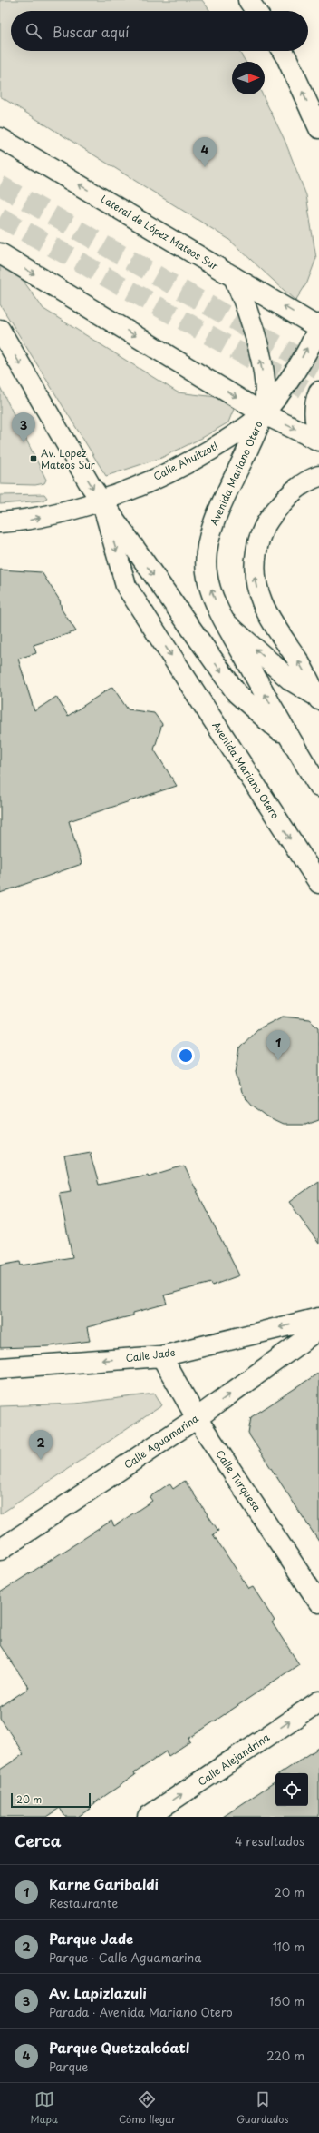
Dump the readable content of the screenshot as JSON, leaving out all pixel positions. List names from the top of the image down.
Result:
{
  "streets": {
    "main road": [
      "Lateral de López Mateos Sur",
      "Calle Ahuítzotl",
      "Avenida Mariano Otero",
      "Calle Jade",
      "Calle Aguamarina",
      "Calle Turquesa",
      "Calle Alejandrina"
    ]
  },
  "crossings": [
    ["Lateral de López Mateos Sur", "Calle Ahuítzotl"],
    ["Lateral de López Mateos Sur", "Avenida Mariano Otero"],
    ["Calle Ahuítzotl", "Avenida Mariano Otero"],
    ["Calle Jade", "Calle Turquesa"],
    ["Calle Aguamarina", "Calle Turquesa"]
  ],
  "one_way": [
    "Calle Ahuítzotl",
    "Calle Jade",
    "Calle Aguamarina",
    "Calle Alejandrina"
  ],
  "places": {
    "transit": ["Av. Lopez Mateos Sur"]
  },
  "scale_bar": "20 m",
  "north": "right",
  "page": {
    "search": "Buscar aquí",
    "pins": [
      "4",
      "3",
      "1",
      "2"
    ],
    "scale": "20 m",
    "heading": ["Cerca", "4 resultados"],
    "list": [
      {
        "mark": "1",
        "name": "Karne Garibaldi",
        "note": "Restaurante",
        "value": "20 m"
      },
      {
        "mark": "2",
        "name": "Parque Jade",
        "note": "Parque · Calle Aguamarina",
        "value": "110 m"
      },
      {
        "mark": "3",
        "name": "Av. Lapizlazuli",
        "note": "Parada · Avenida Mariano Otero",
        "value": "160 m"
      },
      {
        "mark": "4",
        "name": "Parque Quetzalcóatl",
        "note": "Parque",
        "value": "220 m"
      }
    ],
    "nav": ["Mapa", "Cómo llegar", "Guardados"]
  }
}
